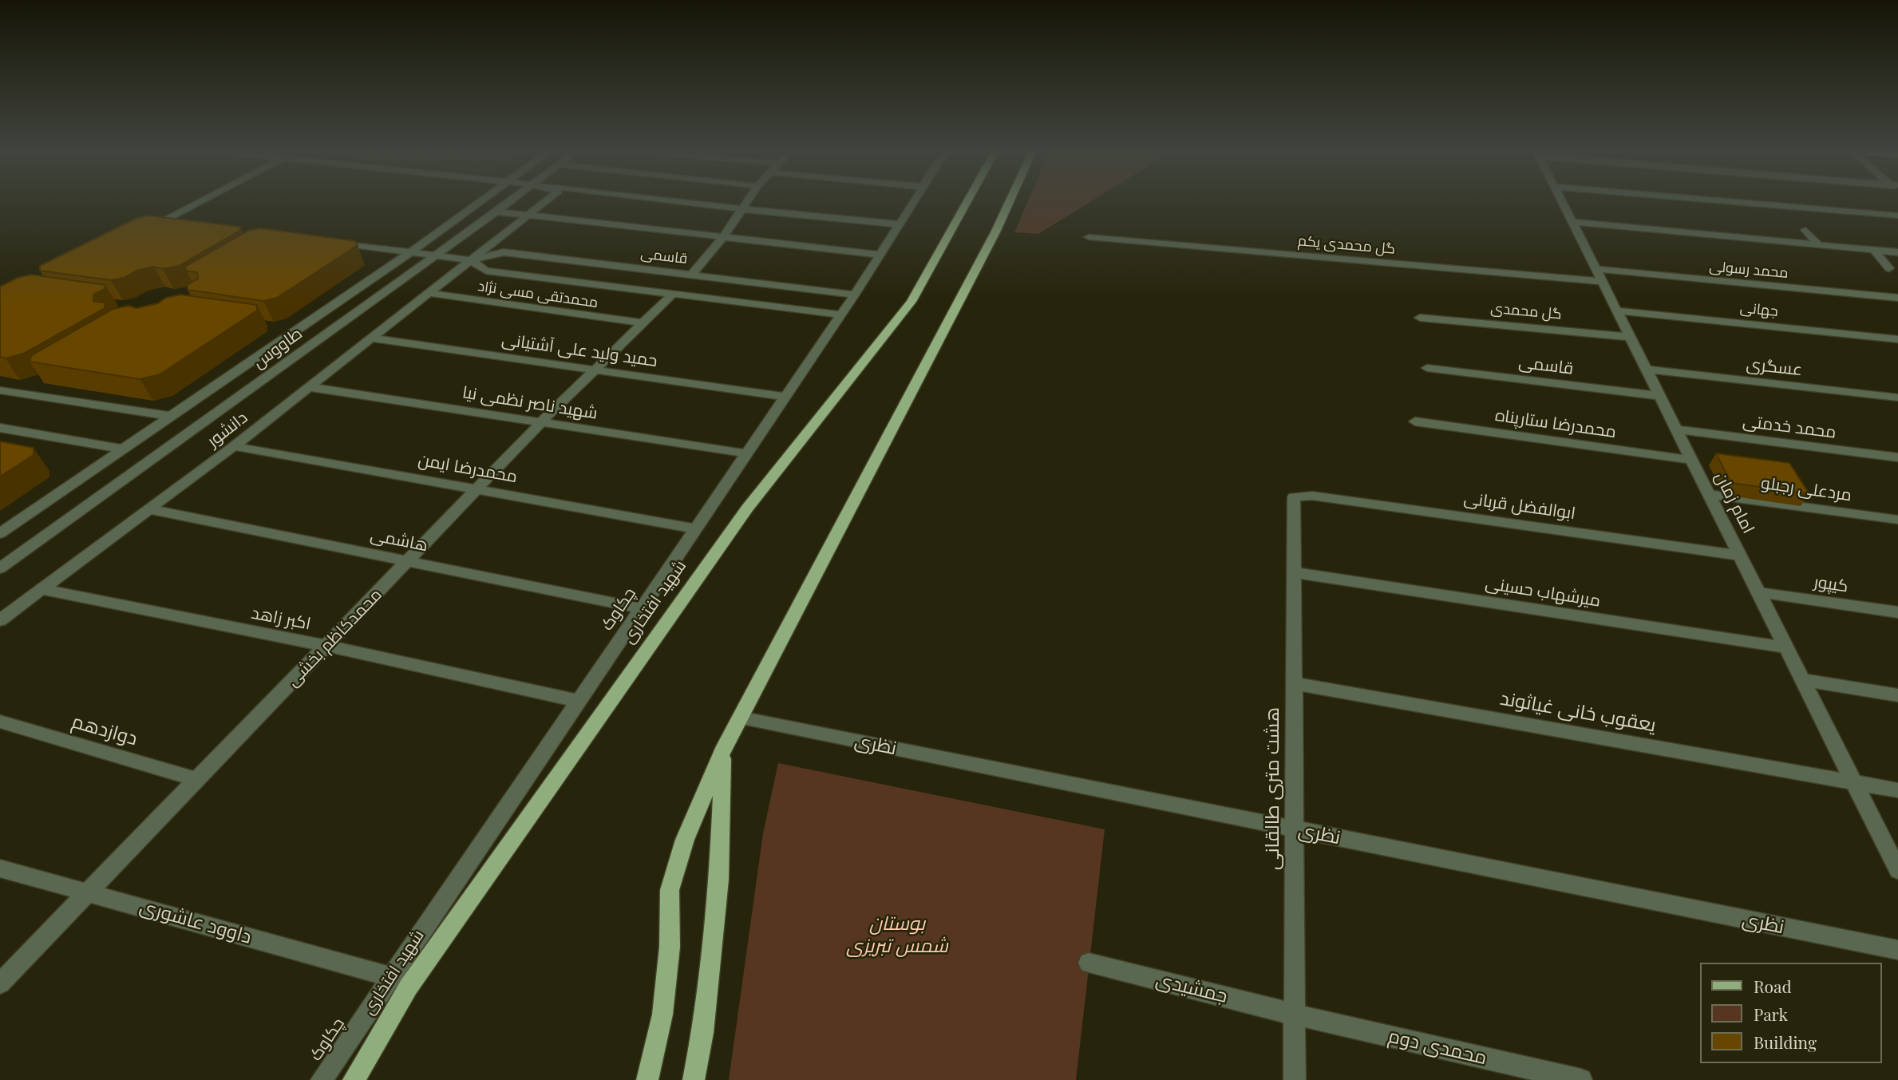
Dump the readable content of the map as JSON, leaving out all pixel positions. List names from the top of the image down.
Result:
{
  "streets": {
    "main road": ["شهید افتخاری"],
    "street": [
      "گل محمدی یکم",
      "قاسمی",
      "محمد رسولی",
      "محمدتقی مسی نژاد",
      "جهانی",
      "گل محمدی",
      "طاووس",
      "حمید ولید علی آشتیانی",
      "عسگری",
      "شهید ناصر نظمی نیا",
      "محمدرضا ستارپناه",
      "محمد خدمتی",
      "دانشور",
      "محمدرضا ایمن",
      "مردعلی رجبلو",
      "امام زمان",
      "ابوالفضل قربانی",
      "هاشمی",
      "کیپور",
      "میرشهاب حسینی",
      "چکاوک",
      "اکبر زاهد",
      "محمدکاظم بخشی",
      "یعقوب خانی غیاثوند",
      "دوازدهم",
      "نظری",
      "هشت متری طالقانی",
      "داوود عاشوری",
      "جمشیدی",
      "محمدی دوم"
    ]
  },
  "crossings": [
    ["گل محمدی یکم", "امام زمان"],
    ["قاسمی", "طاووس"],
    ["قاسمی", "دانشور"],
    ["قاسمی", "امام زمان"],
    ["قاسمی", "چکاوک"],
    ["قاسمی", "محمدکاظم بخشی"],
    ["محمد رسولی", "امام زمان"],
    ["محمدتقی مسی نژاد", "دانشور"],
    ["محمدتقی مسی نژاد", "محمدکاظم بخشی"],
    ["جهانی", "امام زمان"],
    ["گل محمدی", "امام زمان"],
    ["حمید ولید علی آشتیانی", "دانشور"],
    ["حمید ولید علی آشتیانی", "چکاوک"],
    ["حمید ولید علی آشتیانی", "محمدکاظم بخشی"],
    ["عسگری", "امام زمان"],
    ["شهید ناصر نظمی نیا", "دانشور"],
    ["شهید ناصر نظمی نیا", "چکاوک"],
    ["شهید ناصر نظمی نیا", "محمدکاظم بخشی"],
    ["محمدرضا ستارپناه", "امام زمان"],
    ["محمد خدمتی", "امام زمان"],
    ["دانشور", "محمدرضا ایمن"],
    ["دانشور", "هاشمی"],
    ["دانشور", "اکبر زاهد"],
    ["محمدرضا ایمن", "چکاوک"],
    ["محمدرضا ایمن", "محمدکاظم بخشی"],
    ["مردعلی رجبلو", "امام زمان"],
    ["امام زمان", "ابوالفضل قربانی"],
    ["امام زمان", "کیپور"],
    ["امام زمان", "میرشهاب حسینی"],
    ["امام زمان", "یعقوب خانی غیاثوند"],
    ["ابوالفضل قربانی", "هشت متری طالقانی"],
    ["هاشمی", "چکاوک"],
    ["هاشمی", "محمدکاظم بخشی"],
    ["میرشهاب حسینی", "هشت متری طالقانی"],
    ["چکاوک", "اکبر زاهد"],
    ["چکاوک", "داوود عاشوری"],
    ["اکبر زاهد", "محمدکاظم بخشی"],
    ["محمدکاظم بخشی", "دوازدهم"],
    ["محمدکاظم بخشی", "داوود عاشوری"],
    ["یعقوب خانی غیاثوند", "هشت متری طالقانی"],
    ["نظری", "هشت متری طالقانی"],
    ["هشت متری طالقانی", "جمشیدی"],
    ["هشت متری طالقانی", "محمدی دوم"],
    ["جمشیدی", "محمدی دوم"]
  ],
  "parks": ["بوستان شمس تبریزی"],
  "legend": ["Road", "Park", "Building"]
}
